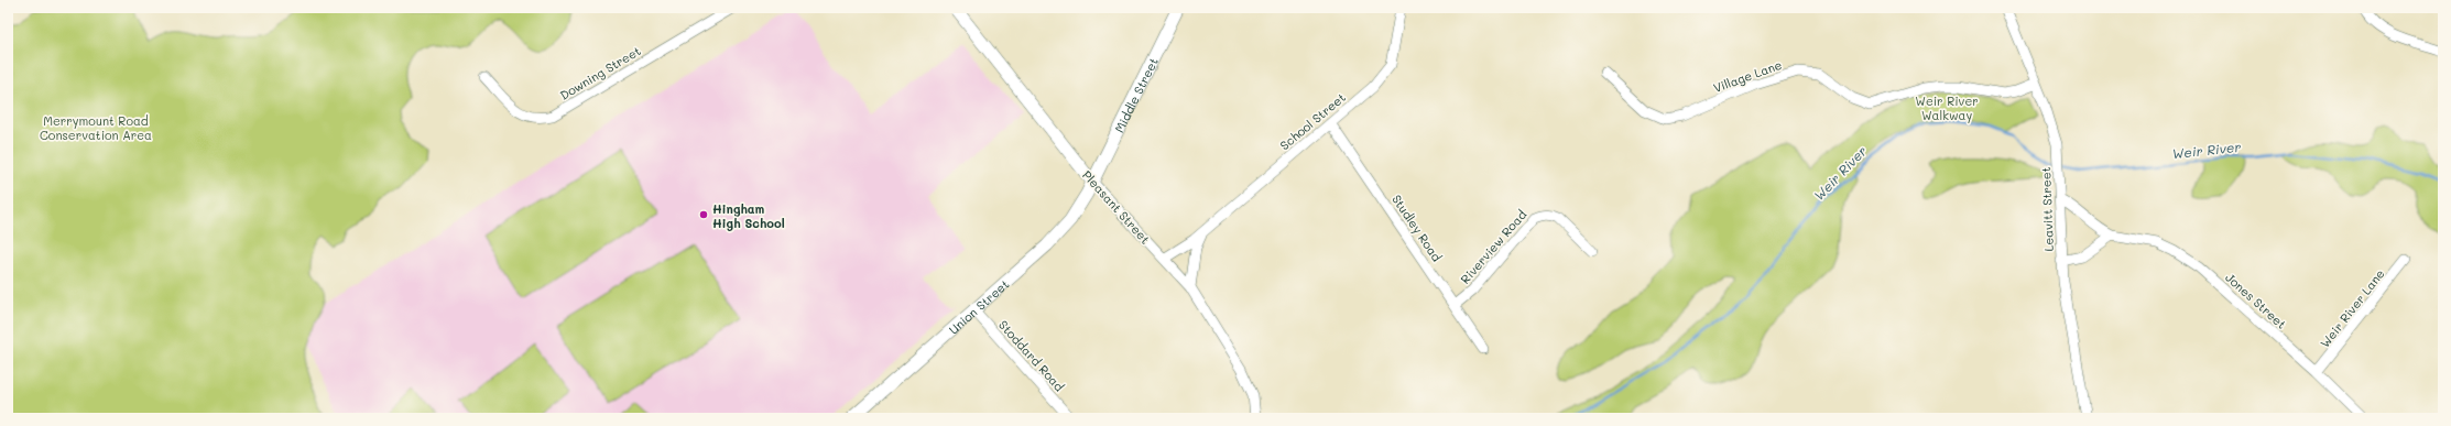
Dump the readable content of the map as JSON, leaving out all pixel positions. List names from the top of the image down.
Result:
{
  "streets": {
    "street": [
      "Downing Street",
      "Village Lane",
      "Middle Street",
      "School Street",
      "Pleasant Street",
      "Leavitt Street",
      "Studley Road",
      "Riverview Road",
      "Jones Street",
      "Union Street",
      "Weir River Lane",
      "Stoddard Road"
    ]
  },
  "crossings": [
    ["Village Lane", "Leavitt Street"],
    ["Middle Street", "Pleasant Street"],
    ["Middle Street", "Union Street"],
    ["School Street", "Pleasant Street"],
    ["School Street", "Studley Road"],
    ["Pleasant Street", "Union Street"],
    ["Leavitt Street", "Jones Street"],
    ["Studley Road", "Riverview Road"],
    ["Jones Street", "Weir River Lane"],
    ["Union Street", "Stoddard Road"]
  ],
  "water": ["Weir River"],
  "parks": ["Weir River Walkway", "Merrymount Road Conservation Area"],
  "places": ["Hingham High School"]
}
